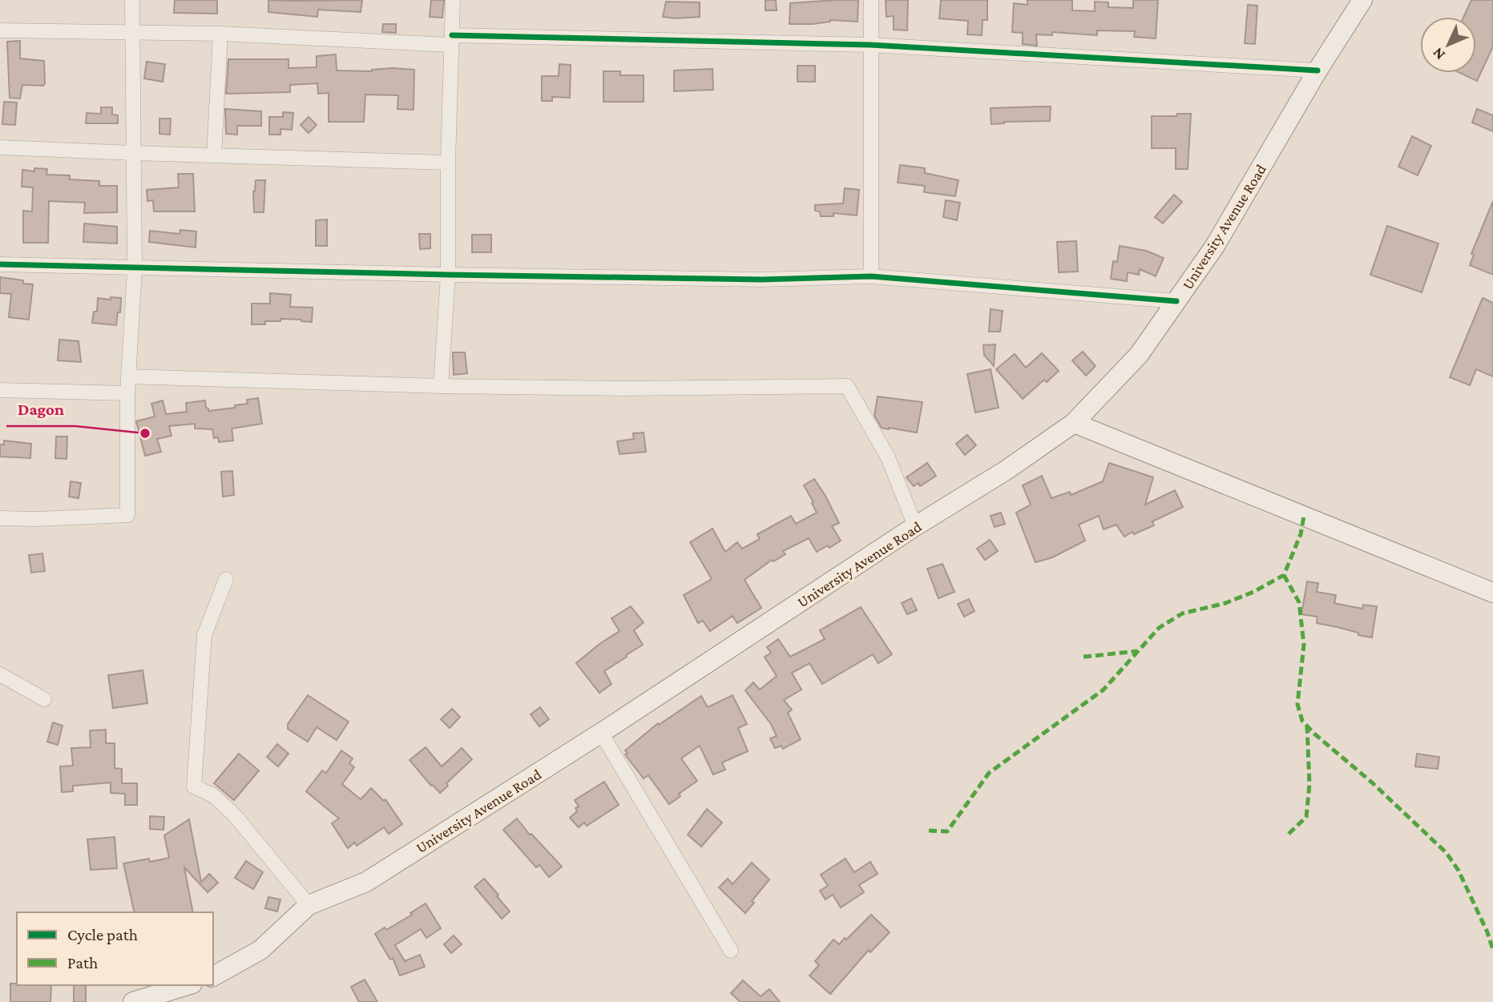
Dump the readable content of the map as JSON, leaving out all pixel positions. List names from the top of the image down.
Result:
{
  "streets": {
    "main road": ["University Avenue Road"]
  },
  "places": ["Dagon"],
  "legend": ["Cycle path", "Path"],
  "north": "bottom left"
}
